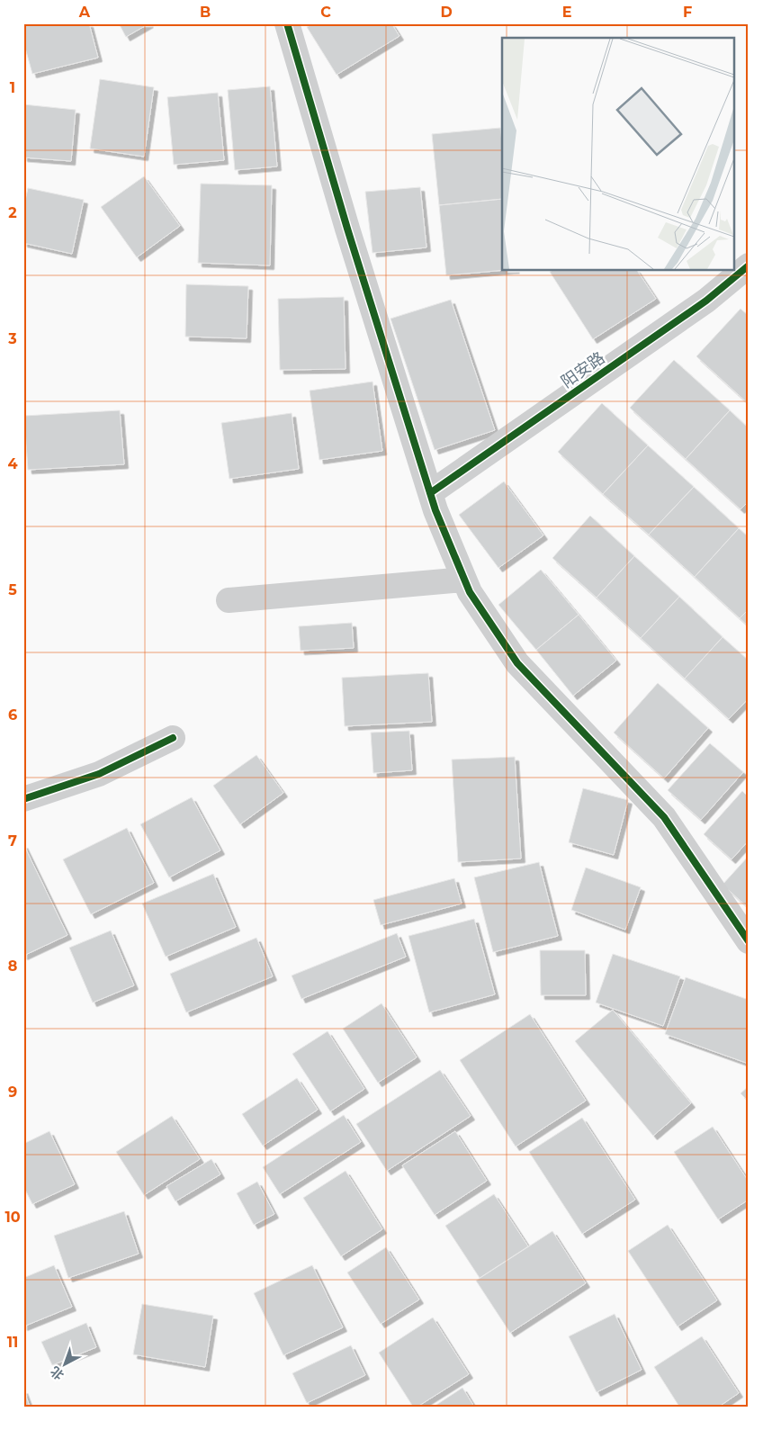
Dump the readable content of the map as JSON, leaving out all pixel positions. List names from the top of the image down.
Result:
{
  "streets": {
    "street": ["阳安路"]
  },
  "north": "bottom left",
  "grid": {
    "columns": [
      "A",
      "B",
      "C",
      "D",
      "E",
      "F"
    ],
    "rows": [
      "1",
      "2",
      "3",
      "4",
      "5",
      "6",
      "7",
      "8",
      "9",
      "10",
      "11"
    ]
  }
}
